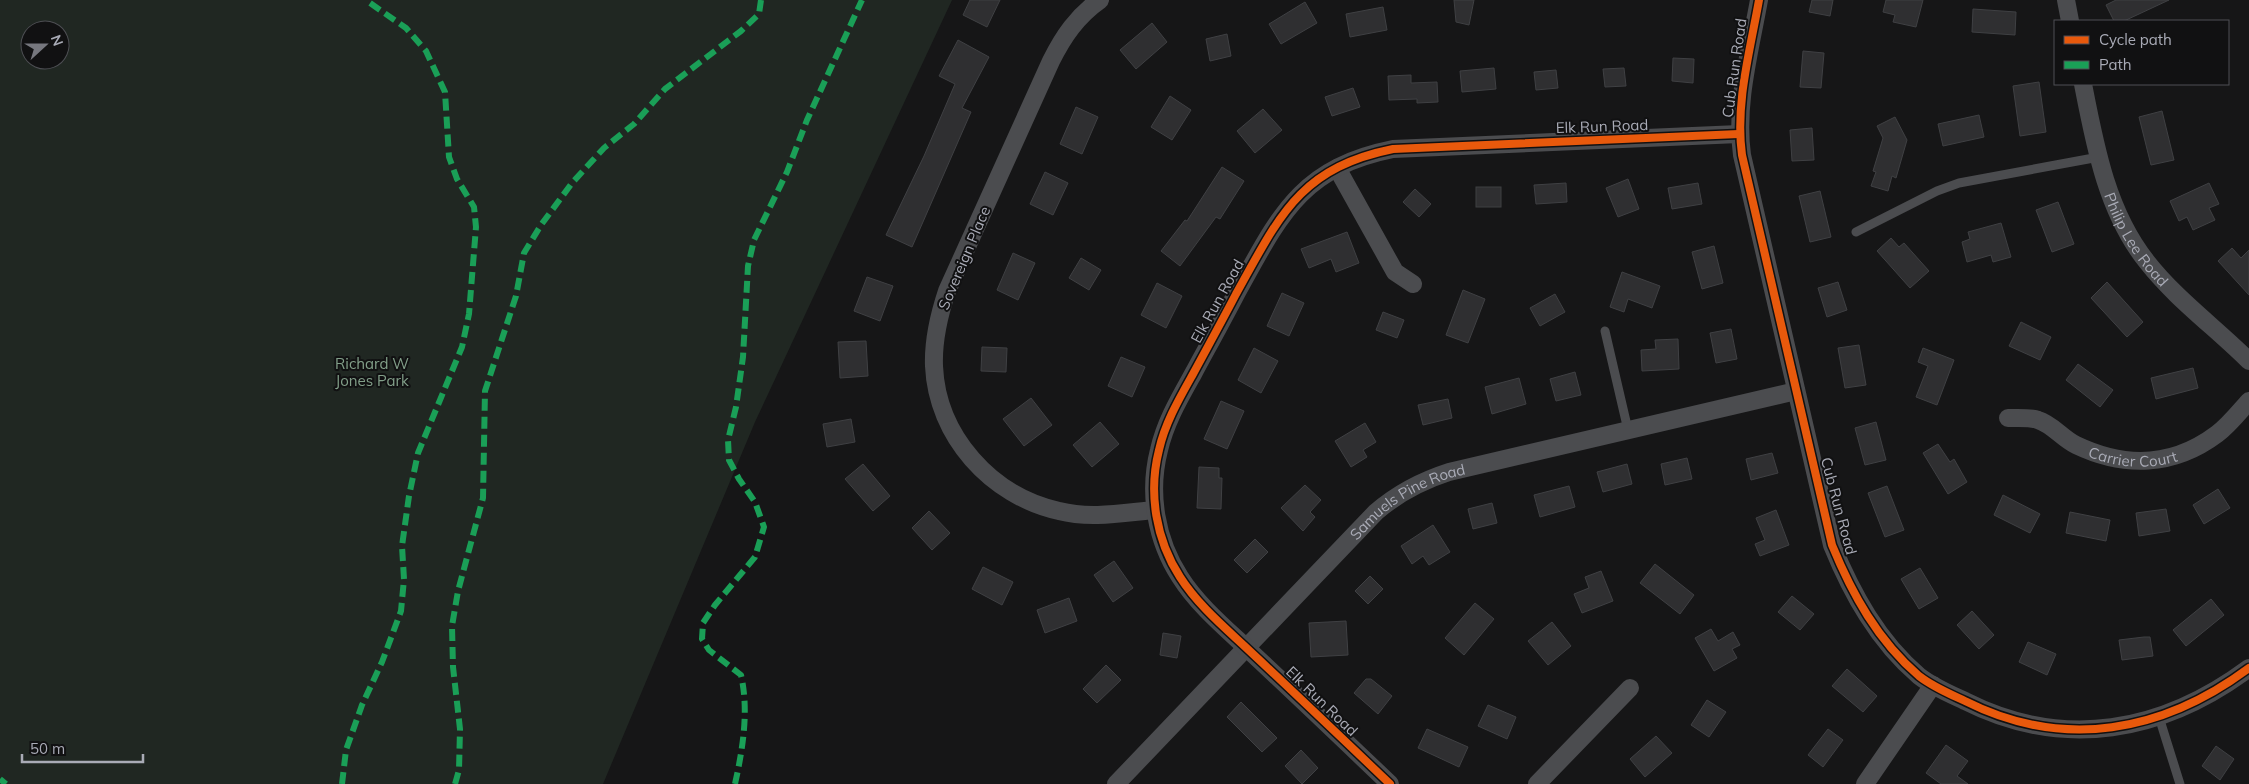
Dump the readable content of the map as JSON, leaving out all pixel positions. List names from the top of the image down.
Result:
{
  "streets": {
    "street": [
      "Cub Run Road",
      "Elk Run Road",
      "Philip Lee Road",
      "Sovereign Place",
      "Carrier Court",
      "Samuels Pine Road"
    ]
  },
  "crossings": [
    ["Cub Run Road", "Elk Run Road"],
    ["Cub Run Road", "Samuels Pine Road"],
    ["Elk Run Road", "Sovereign Place"],
    ["Elk Run Road", "Samuels Pine Road"]
  ],
  "parks": ["Richard W Jones Park"],
  "legend": ["Cycle path", "Path"],
  "scale_bar": "50 m",
  "north": "right"
}
